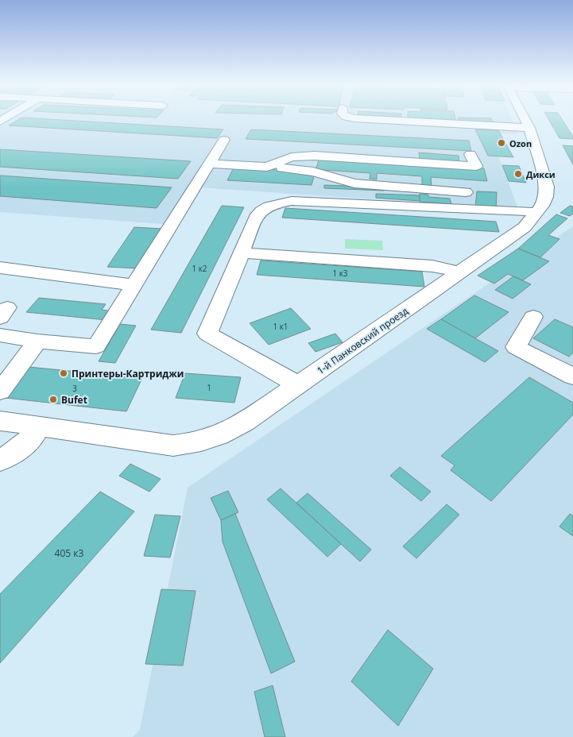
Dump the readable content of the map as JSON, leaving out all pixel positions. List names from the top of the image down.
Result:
{
  "streets": {
    "street": ["1-й Панковский проезд"]
  },
  "places": [
    "Ozon",
    "Дикси",
    "Принтеры-Картриджи",
    "Bufet"
  ],
  "house_numbers": [
    "1 к2",
    "1 к3",
    "1 к1",
    "1",
    "3",
    "405 к3"
  ]
}
